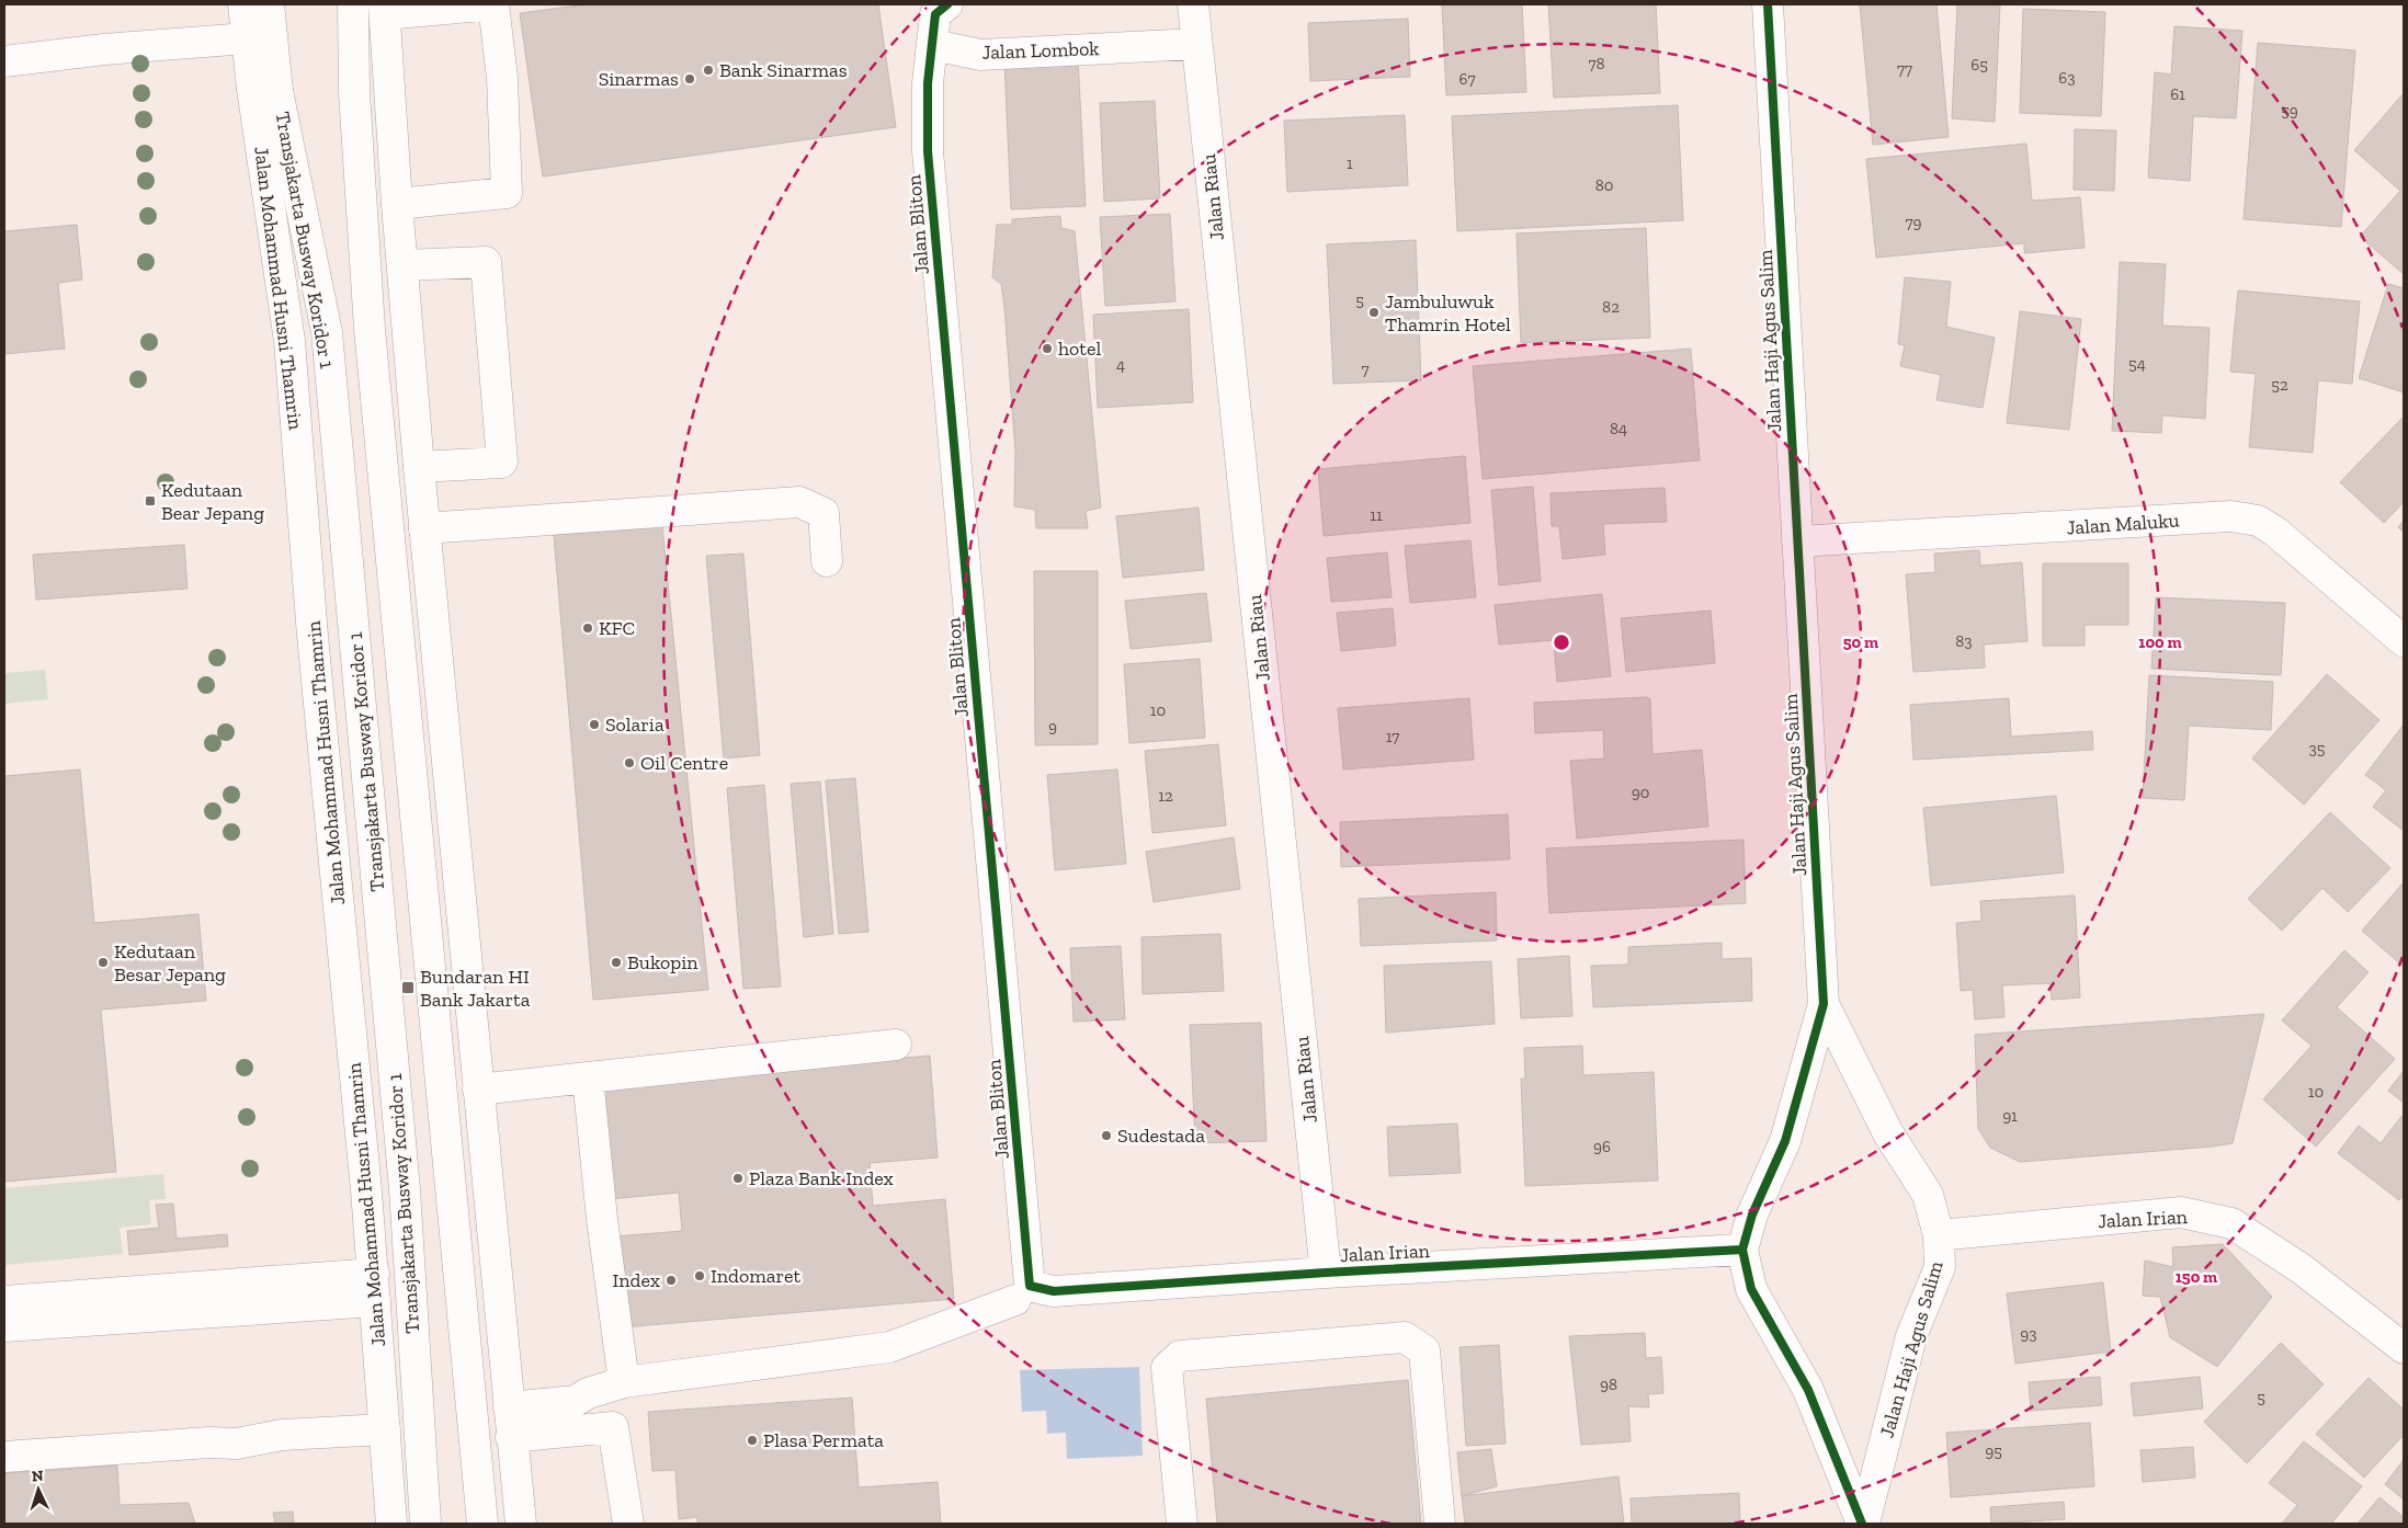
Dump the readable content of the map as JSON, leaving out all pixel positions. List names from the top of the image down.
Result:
{
  "streets": {
    "street": [
      "Jalan Lombok",
      "Jalan Riau",
      "Jalan Bliton",
      "Transjakarta Busway Koridor 1",
      "Jalan Mohammad Husni Thamrin",
      "Jalan Haji Agus Salim",
      "Jalan Maluku",
      "Jalan Irian"
    ]
  },
  "crossings": [
    ["Jalan Lombok", "Jalan Riau"],
    ["Jalan Lombok", "Jalan Bliton"],
    ["Jalan Riau", "Jalan Irian"],
    ["Jalan Bliton", "Jalan Irian"],
    ["Jalan Haji Agus Salim", "Jalan Maluku"],
    ["Jalan Haji Agus Salim", "Jalan Irian"]
  ],
  "places": {
    "other": [
      "Bank Sinarmas",
      "Sinarmas",
      "Jambuluwuk Thamrin Hotel",
      "hotel",
      "KFC",
      "Solaria",
      "Oil Centre",
      "Kedutaan Besar Jepang",
      "Bukopin",
      "Sudestada",
      "Plaza Bank Index",
      "Indomaret",
      "Index",
      "Plasa Permata"
    ],
    "transit": ["Kedutaan Bear Jepang", "Bundaran HI Bank Jakarta"]
  },
  "house_numbers": [
    "78",
    "65",
    "77",
    "63",
    "67",
    "61",
    "59",
    "1",
    "80",
    "79",
    "5",
    "82",
    "54",
    "4",
    "7",
    "52",
    "84",
    "11",
    "83",
    "10",
    "9",
    "17",
    "35",
    "90",
    "12",
    "10",
    "91",
    "96",
    "93",
    "98",
    "5",
    "95"
  ],
  "north": "top",
  "rings": ["50 m", "100 m", "150 m"]
}
